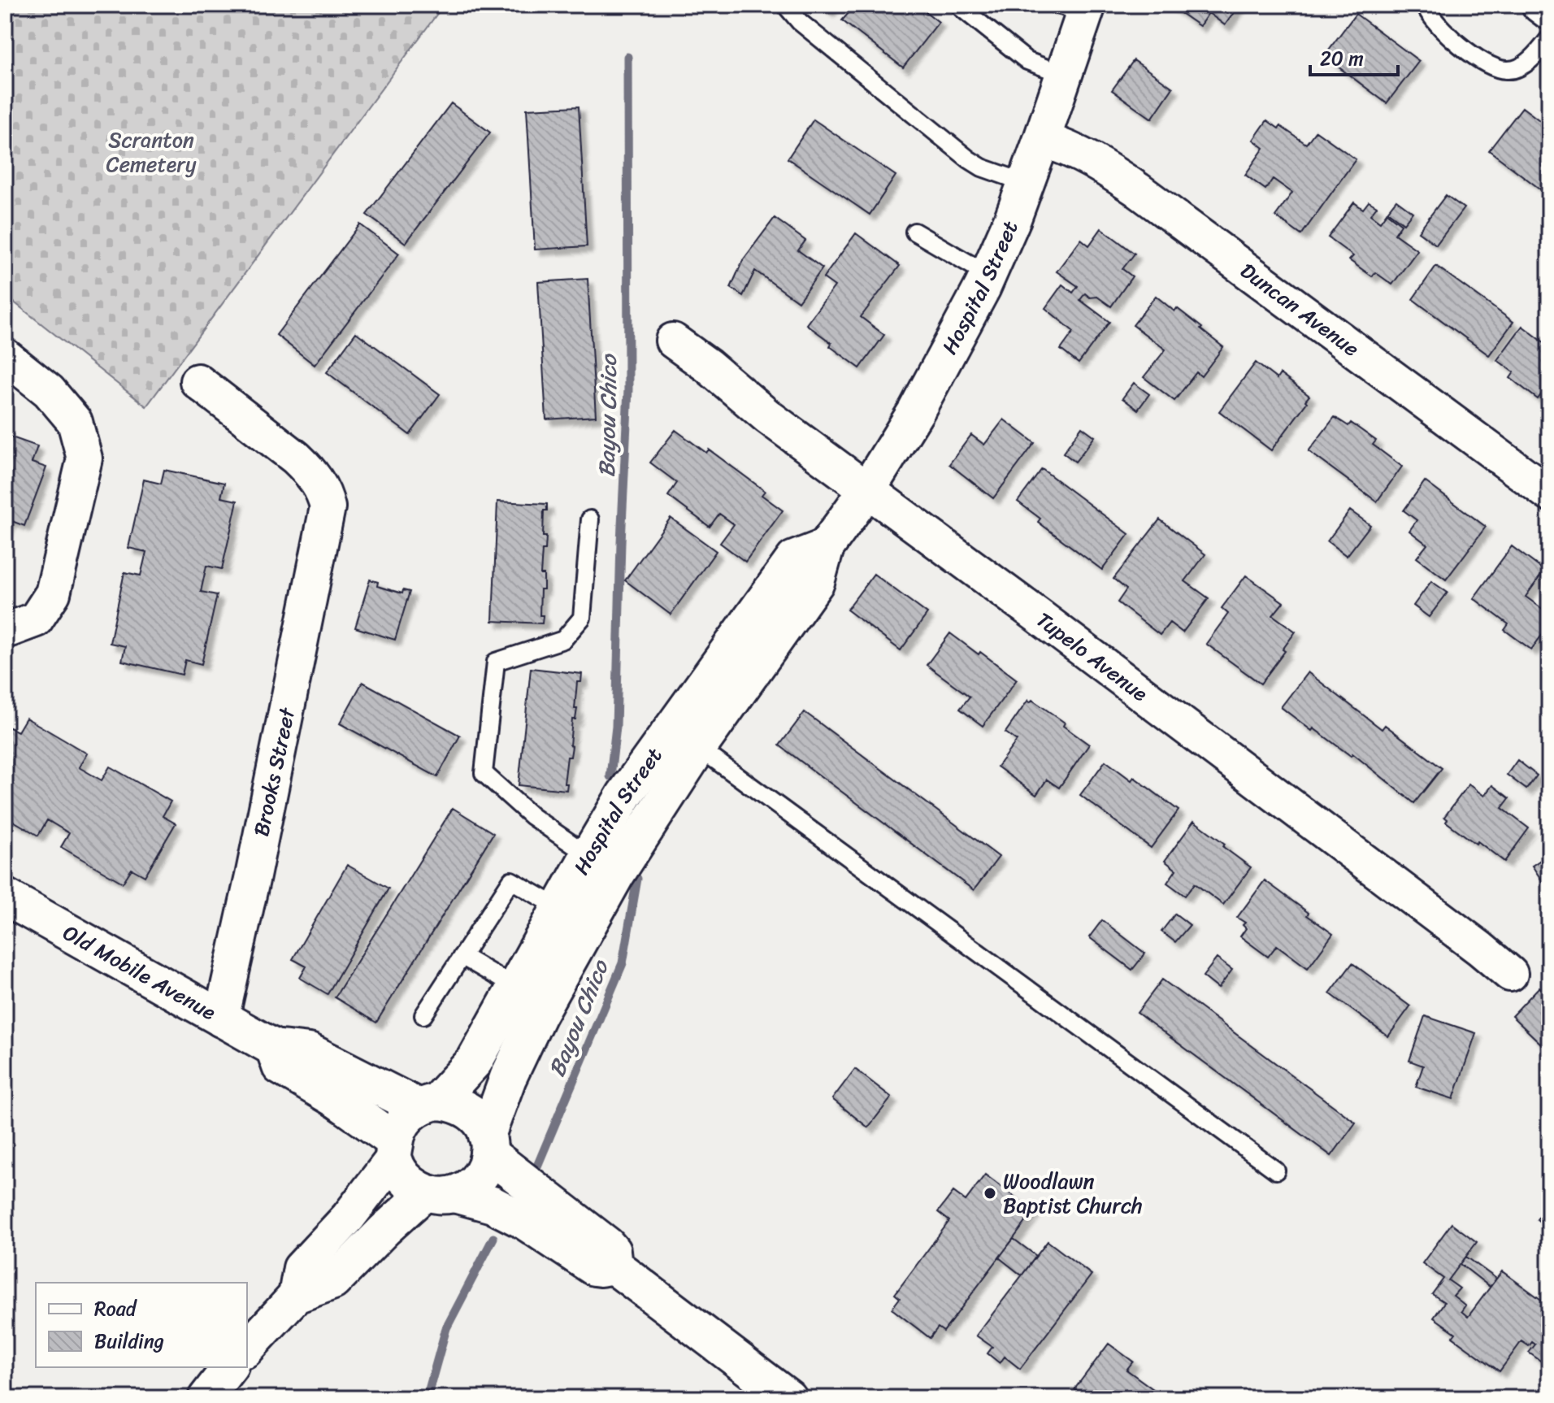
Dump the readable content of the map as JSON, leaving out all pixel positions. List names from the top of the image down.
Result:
{
  "streets": {
    "street": [
      "Hospital Street",
      "Duncan Avenue",
      "Tupelo Avenue",
      "Brooks Street",
      "Old Mobile Avenue"
    ]
  },
  "crossings": [
    ["Hospital Street", "Duncan Avenue"],
    ["Hospital Street", "Tupelo Avenue"],
    ["Hospital Street", "Old Mobile Avenue"],
    ["Brooks Street", "Old Mobile Avenue"]
  ],
  "water": ["Bayou Chico"],
  "parks": ["Scranton Cemetery"],
  "places": ["Woodlawn Baptist Church"],
  "legend": ["Road", "Building"],
  "scale_bar": "20 m"
}
